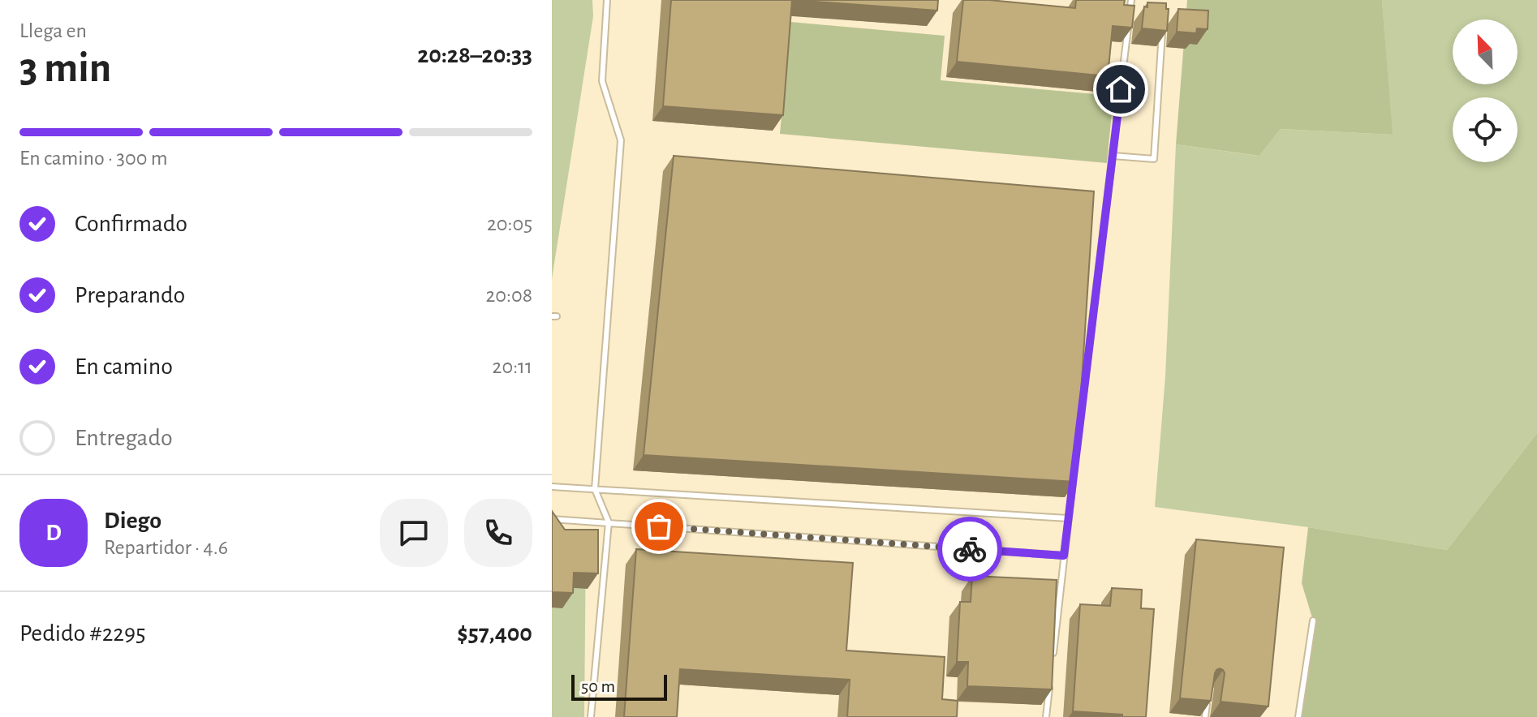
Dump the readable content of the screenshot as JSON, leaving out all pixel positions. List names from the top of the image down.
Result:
{
  "scale_bar": "50 m",
  "north": "top left",
  "page": {
    "heading": ["3 min", "Llega en", "20:28–20:33"],
    "panel": [
      "Diego",
      "Repartidor · 4.6",
      "Pedido #2295",
      "$57,400"
    ],
    "bar": "En camino · 300 m",
    "list": [
      ["Confirmado", "20:05"],
      ["Preparando", "20:08"],
      ["En camino", "20:11"],
      "Entregado"
    ],
    "round": "D",
    "scale": "50 m"
  }
}
